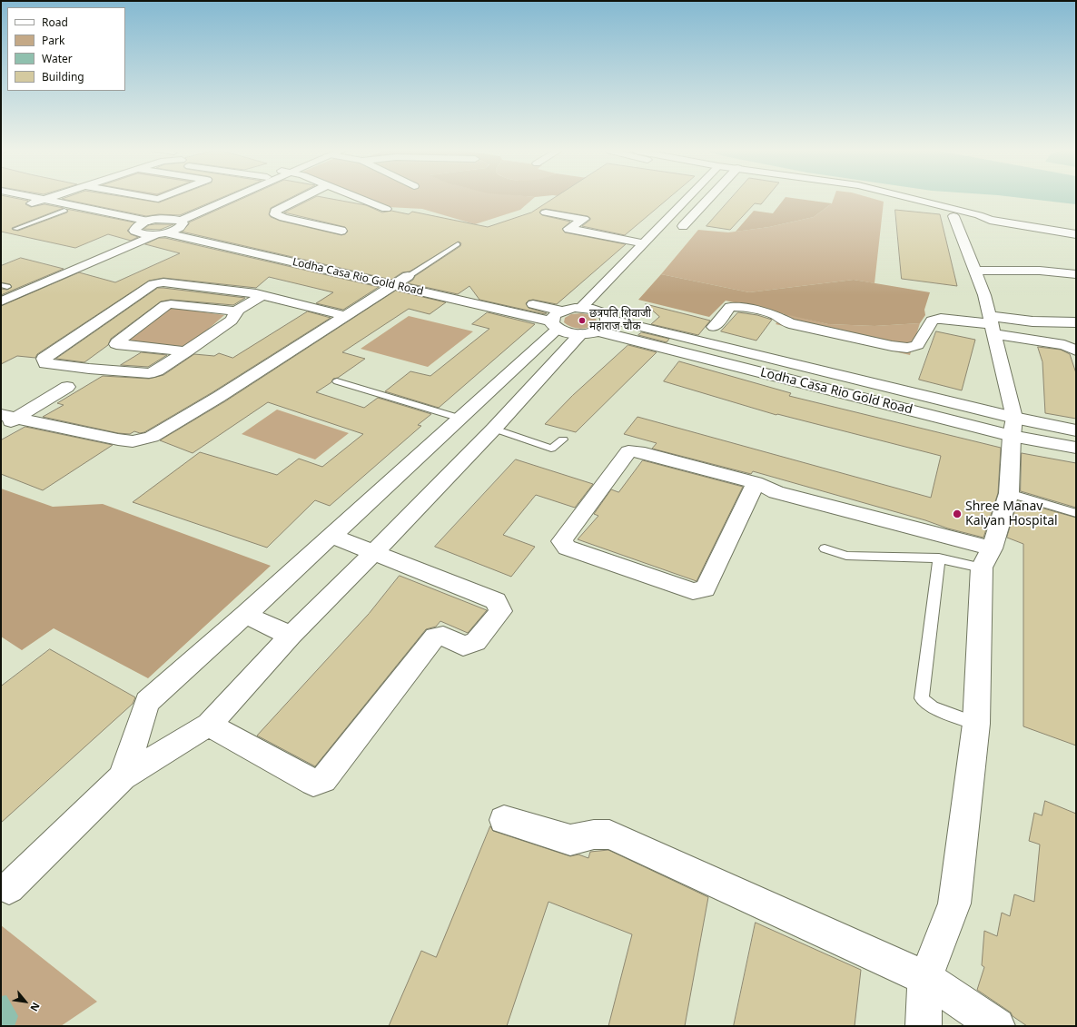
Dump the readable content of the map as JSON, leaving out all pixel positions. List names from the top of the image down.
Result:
{
  "streets": {
    "street": ["Lodha Casa Rio Gold Road"]
  },
  "places": ["छत्रपति शिवाजी महाराज चौक", "Shree Manav Kalyan Hospital"],
  "legend": [
    "Road",
    "Park",
    "Water",
    "Building"
  ],
  "north": "bottom right"
}
